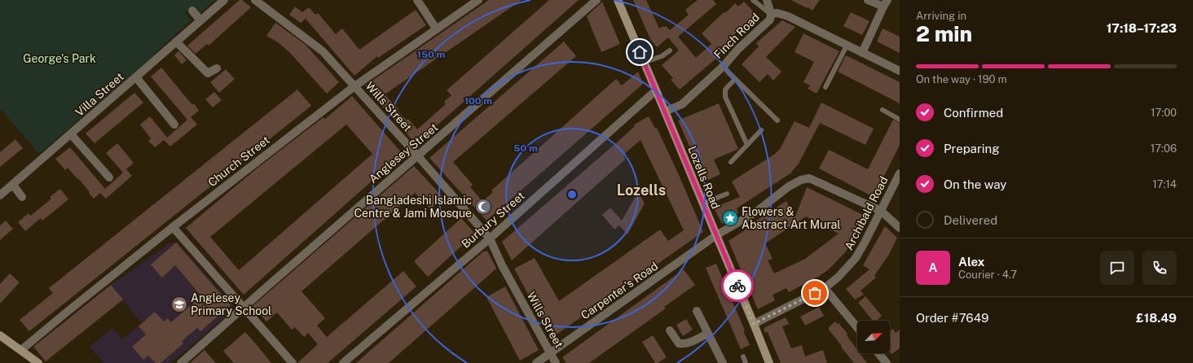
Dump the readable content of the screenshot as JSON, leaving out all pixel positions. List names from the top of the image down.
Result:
{
  "streets": {
    "main road": ["Lozells Road"],
    "street": [
      "Finch Road",
      "Villa Street",
      "Wills Street",
      "Anglesey Street",
      "Church Street",
      "Archibald Road",
      "Burbury Street",
      "Carpenter's Road"
    ]
  },
  "crossings": [
    ["Finch Road", "Lozells Road"],
    ["Wills Street", "Anglesey Street"],
    ["Wills Street", "Church Street"],
    ["Wills Street", "Burbury Street"],
    ["Wills Street", "Carpenter's Road"],
    ["Lozells Road", "Archibald Road"],
    ["Lozells Road", "Burbury Street"],
    ["Lozells Road", "Carpenter's Road"],
    ["Archibald Road", "Carpenter's Road"]
  ],
  "districts": ["Lozells"],
  "parks": ["George's Park"],
  "places": {
    "mosque": ["Bangladeshi Islamic Centre & Jami Mosque"],
    "place": ["Flowers & Abstract Art Mural"],
    "school or university": ["Anglesey Primary School"]
  },
  "north": "top right",
  "page": {
    "heading": ["2 min", "Arriving in", "17:18–17:23"],
    "panel": [
      "Alex",
      "Courier · 4.7",
      "Order #7649",
      "£18.49"
    ],
    "bar": "On the way · 190 m",
    "list": [
      ["Confirmed", "17:00"],
      ["Preparing", "17:06"],
      ["On the way", "17:14"],
      "Delivered"
    ],
    "round": "A"
  },
  "rings": ["150 m", "100 m", "50 m"]
}
